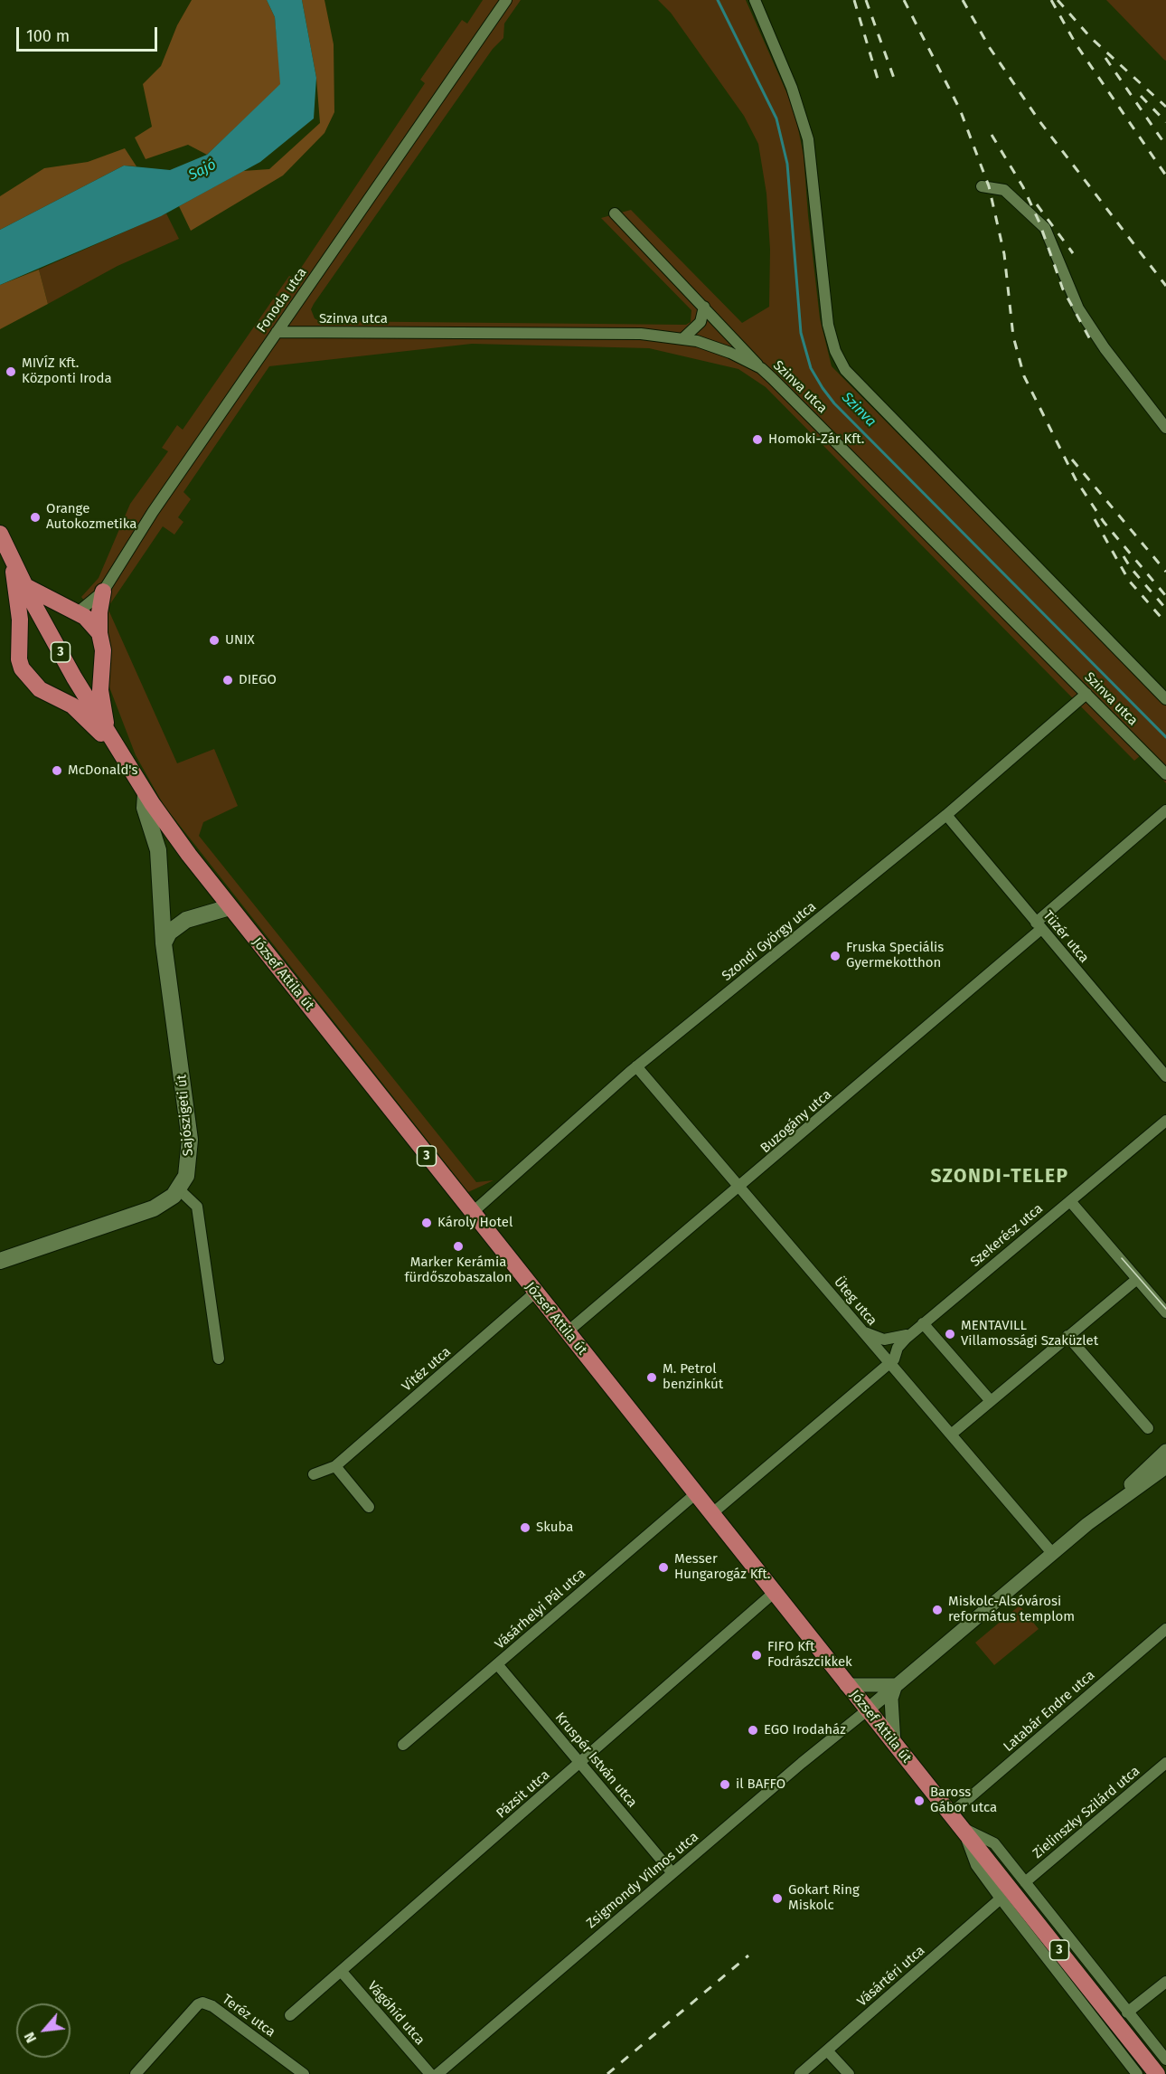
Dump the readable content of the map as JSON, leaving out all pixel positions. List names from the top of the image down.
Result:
{
  "streets": {
    "main road": ["3", "József Attila út", "Sajószigeti út"],
    "street": [
      "Fonoda utca",
      "Szinva utca",
      "Tüzér utca",
      "Szondi György utca",
      "Buzogány utca",
      "Szekerész utca",
      "Üteg utca",
      "Vitéz utca",
      "Vásárhelyi Pál utca",
      "Latabár Endre utca",
      "Kruspér István utca",
      "Pázsit utca",
      "Zielinszky Szilárd utca",
      "Zsigmondy Vilmos utca",
      "Vásártéri utca",
      "Vágóhíd utca",
      "Teréz utca"
    ]
  },
  "crossings": [
    ["Fonoda utca", "Szinva utca"],
    ["Szinva utca", "Szondi György utca"],
    ["Tüzér utca", "Szondi György utca"],
    ["Tüzér utca", "Buzogány utca"],
    ["Szondi György utca", "József Attila út"],
    ["Szondi György utca", "Üteg utca"],
    ["József Attila út", "Sajószigeti út"],
    ["József Attila út", "Buzogány utca"],
    ["József Attila út", "Szekerész utca"],
    ["József Attila út", "Vitéz utca"],
    ["József Attila út", "Vásárhelyi Pál utca"],
    ["József Attila út", "Latabár Endre utca"],
    ["József Attila út", "Pázsit utca"],
    ["József Attila út", "Zsigmondy Vilmos utca"],
    ["Buzogány utca", "Üteg utca"],
    ["Szekerész utca", "Üteg utca"],
    ["Vásárhelyi Pál utca", "Kruspér István utca"],
    ["Kruspér István utca", "Pázsit utca"],
    ["Kruspér István utca", "Zsigmondy Vilmos utca"],
    ["Pázsit utca", "Vágóhíd utca"]
  ],
  "districts": ["SZONDI-TELEP"],
  "water": ["Sajó", "Szinva"],
  "places": [
    "MIVÍZ Kft. Központi Iroda",
    "Homoki-Zár Kft.",
    "Orange Autokozmetika",
    "UNIX",
    "DIEGO",
    "McDonald's",
    "Fruska Speciális Gyermekotthon",
    "Károly Hotel",
    "Marker Kerámia fürdőszobaszalon",
    "MENTAVILL Villamossági Szaküzlet",
    "M. Petrol benzinkút",
    "Skuba",
    "Messer Hungarogáz Kft.",
    "Miskolc-Alsóvárosi református templom",
    "FIFO Kft Fodrászcikkek",
    "EGO Irodaház",
    "il BAFFO",
    "Baross Gábor utca",
    "Gokart Ring Miskolc"
  ],
  "scale_bar": "100 m",
  "north": "bottom left"
}
